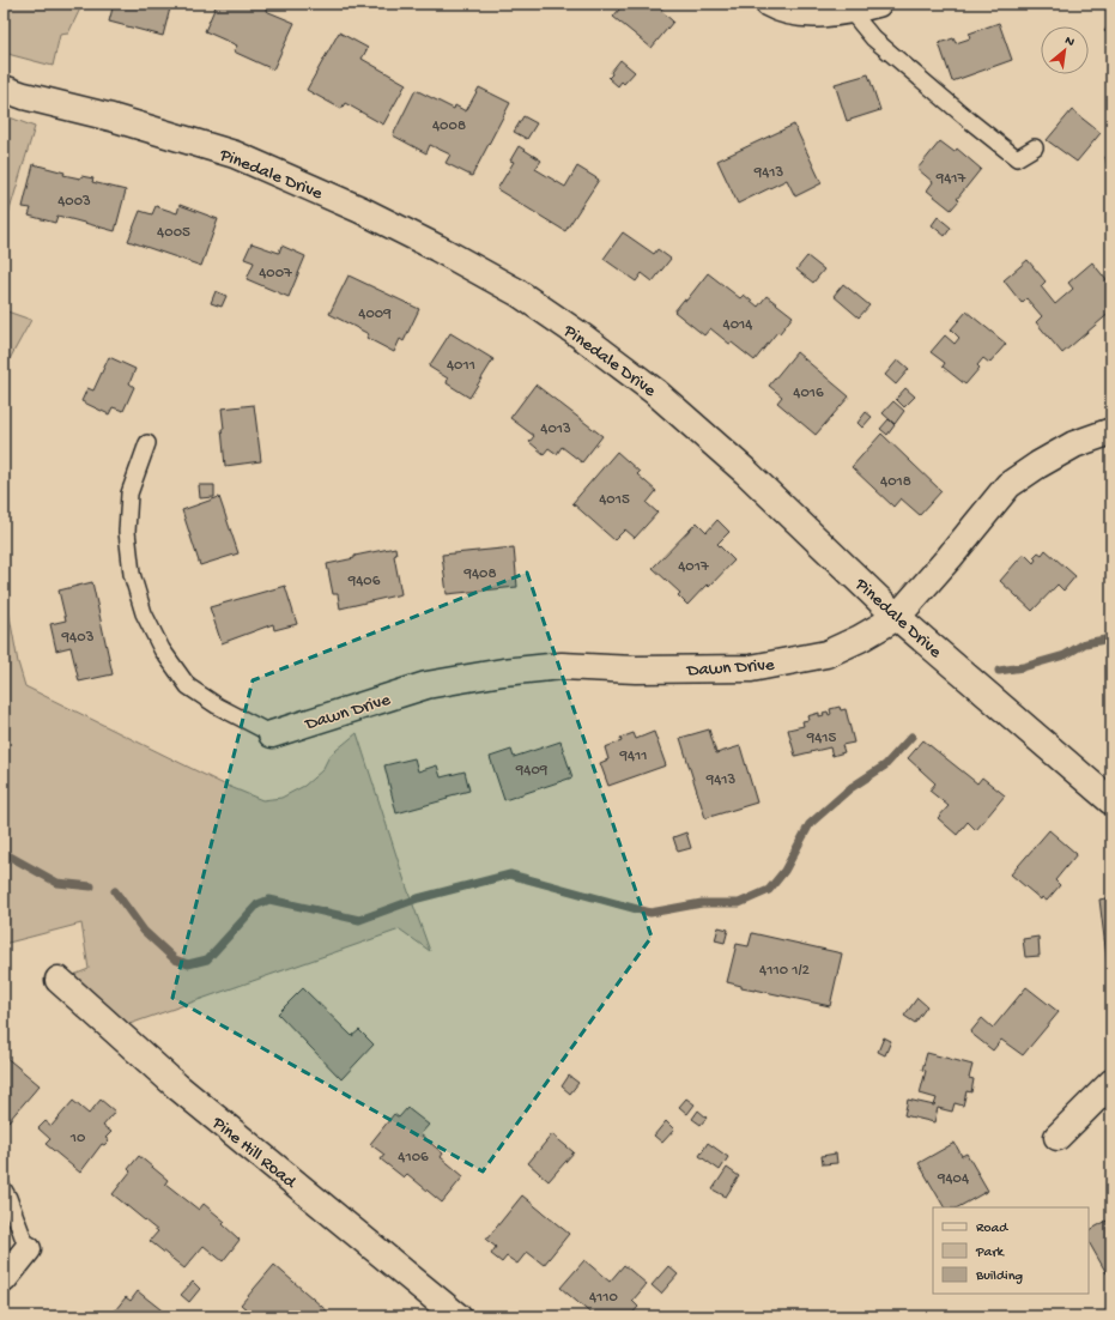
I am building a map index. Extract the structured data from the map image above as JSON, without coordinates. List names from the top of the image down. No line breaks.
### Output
{"streets":{"street":["Pinedale Drive","Dawn Drive","Pine Hill Road"]},"crossings":[["Pinedale Drive","Dawn Drive"]],"house_numbers":["4008","9413","9417","4003","4005","4007","4009","4014","4011","4016","4013","4018","4015","4017","9408","9406","9403","9415","9411","9409","9413","4110 1/2","10","4106","9404","4110"],"legend":["Road","Park","Building"],"north":"top right"}
